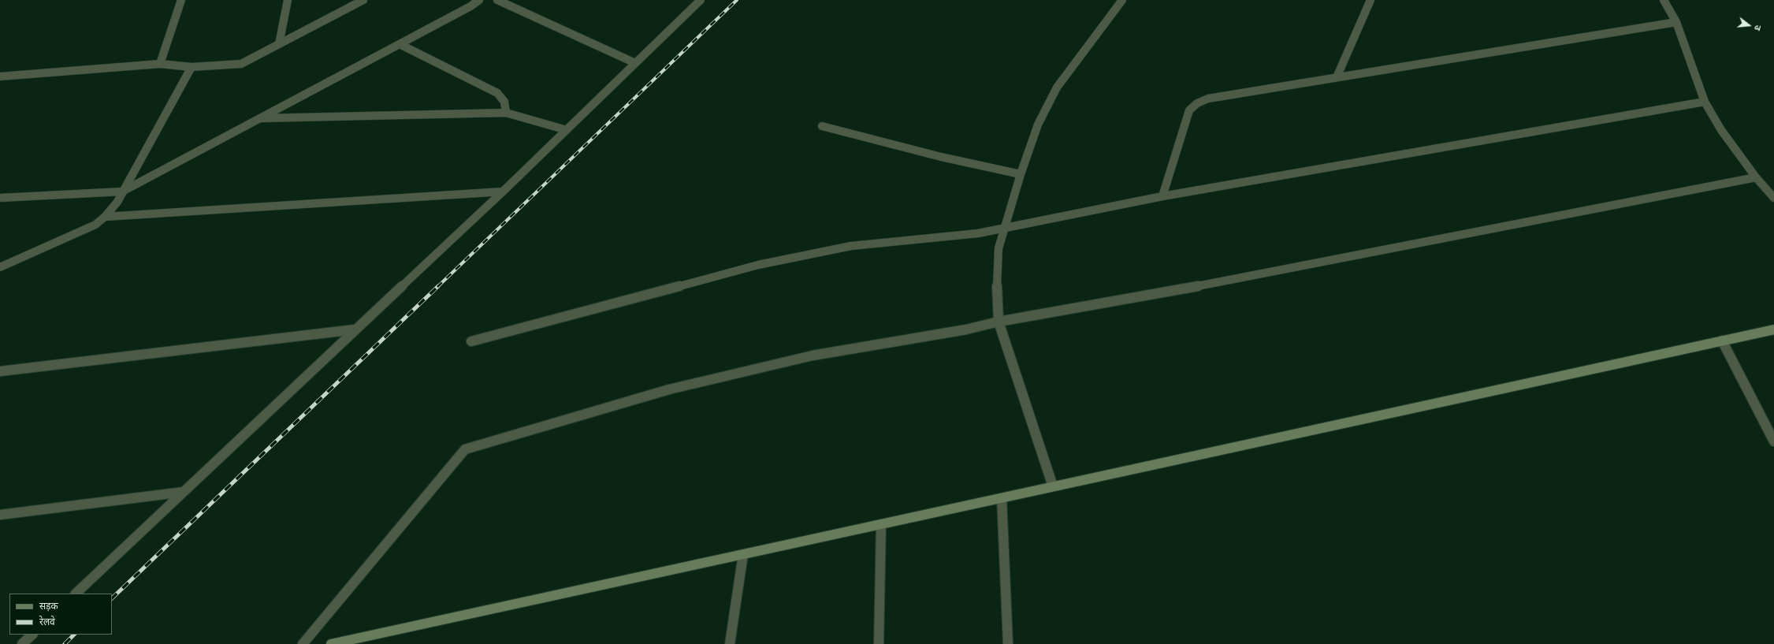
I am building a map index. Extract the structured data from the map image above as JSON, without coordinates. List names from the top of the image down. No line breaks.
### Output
{"legend":["सड़क","रेलवे"],"north":"right"}
